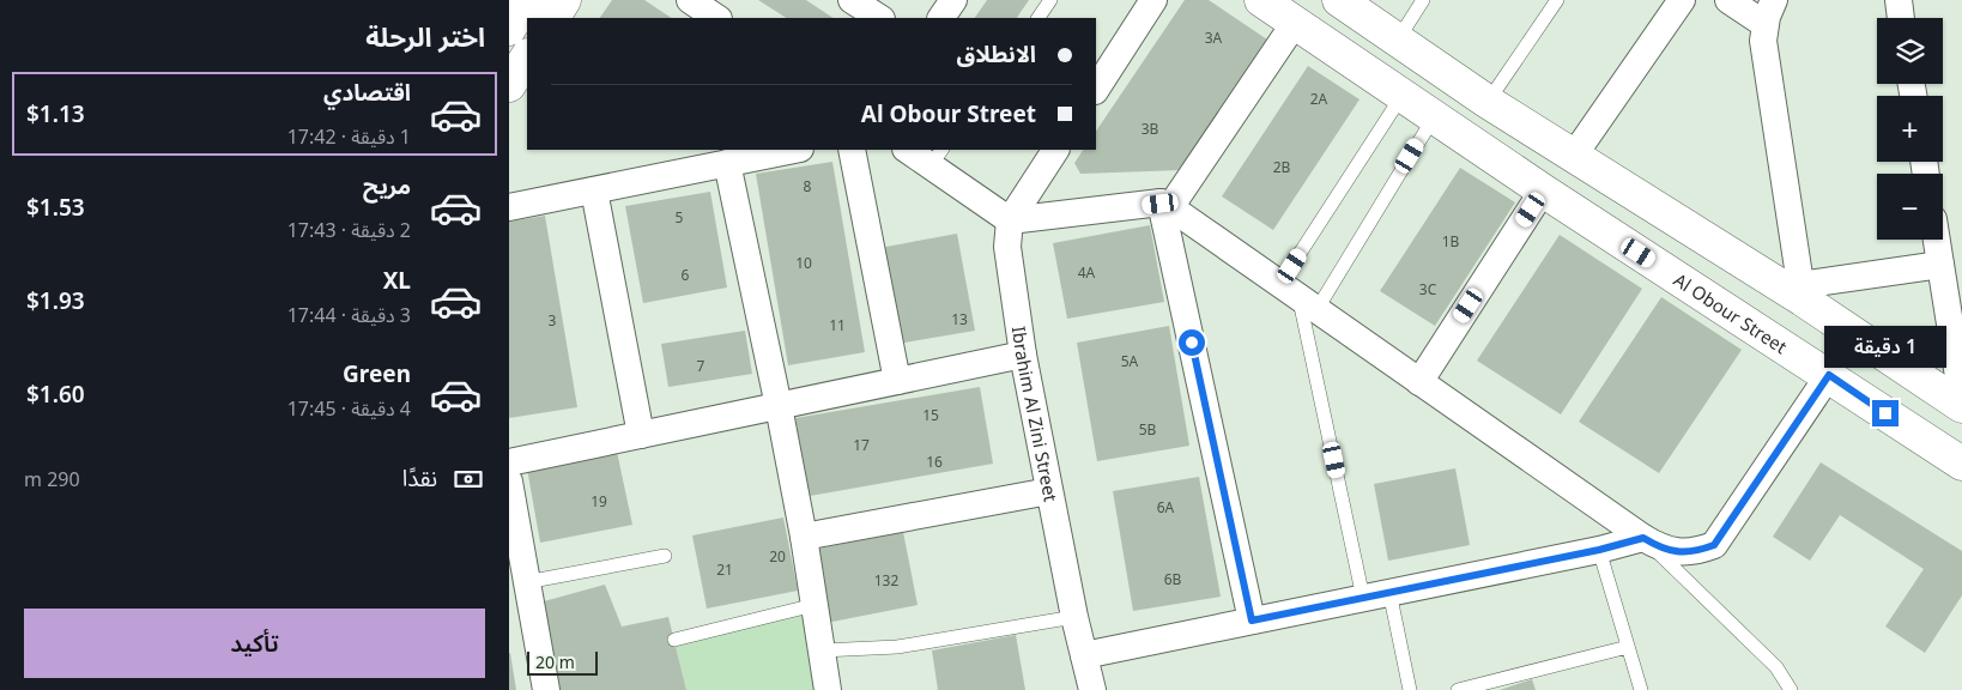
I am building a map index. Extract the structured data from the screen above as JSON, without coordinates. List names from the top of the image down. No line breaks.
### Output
{"streets":{"street":["Al Obour Street","Ibrahim Al Zini Street"]},"house_numbers":["3A","2A","3B","2B","8","5","1B","10","4A","6","3C","13","3","11","5A","7","15","5B","17","16","19","6A","20","21","6B","132"],"scale_bar":"20 m","page":{"heading":"اختر الرحلة","map_buttons":["+","−"],"banner":["الانطلاق","Al Obour Street"],"list":[{"name":"اقتصادي","note":"1 دقيقة · 17:42","value":"$1.13"},{"name":"مريح","note":"2 دقيقة · 17:43","value":"$1.53"},{"name":"XL","note":"3 دقيقة · 17:44","value":"$1.93"},{"name":"Green","note":"4 دقيقة · 17:45","value":"$1.60"}],"bubble":"1 دقيقة","pay":["نقدًا","290 m"],"buttons":"تأكيد","scale":"20 m"}}
